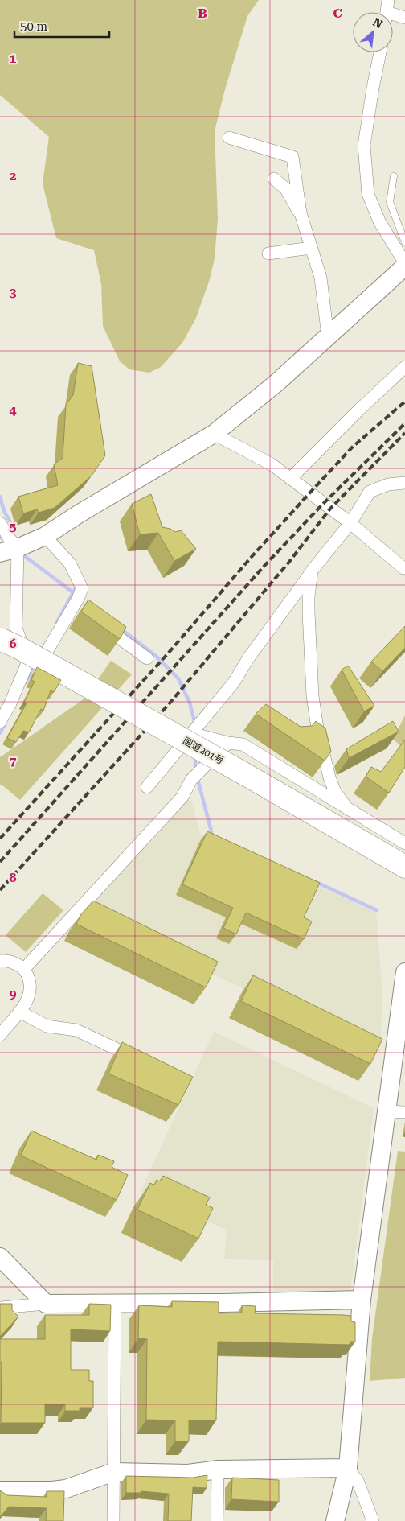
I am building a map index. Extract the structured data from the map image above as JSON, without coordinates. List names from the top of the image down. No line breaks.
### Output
{"streets":{"highway":["国道201号"]},"scale_bar":"50 m","north":"top right","grid":{"columns":["B","C"],"rows":["1","2","3","4","5","6","7","8","9"]}}
